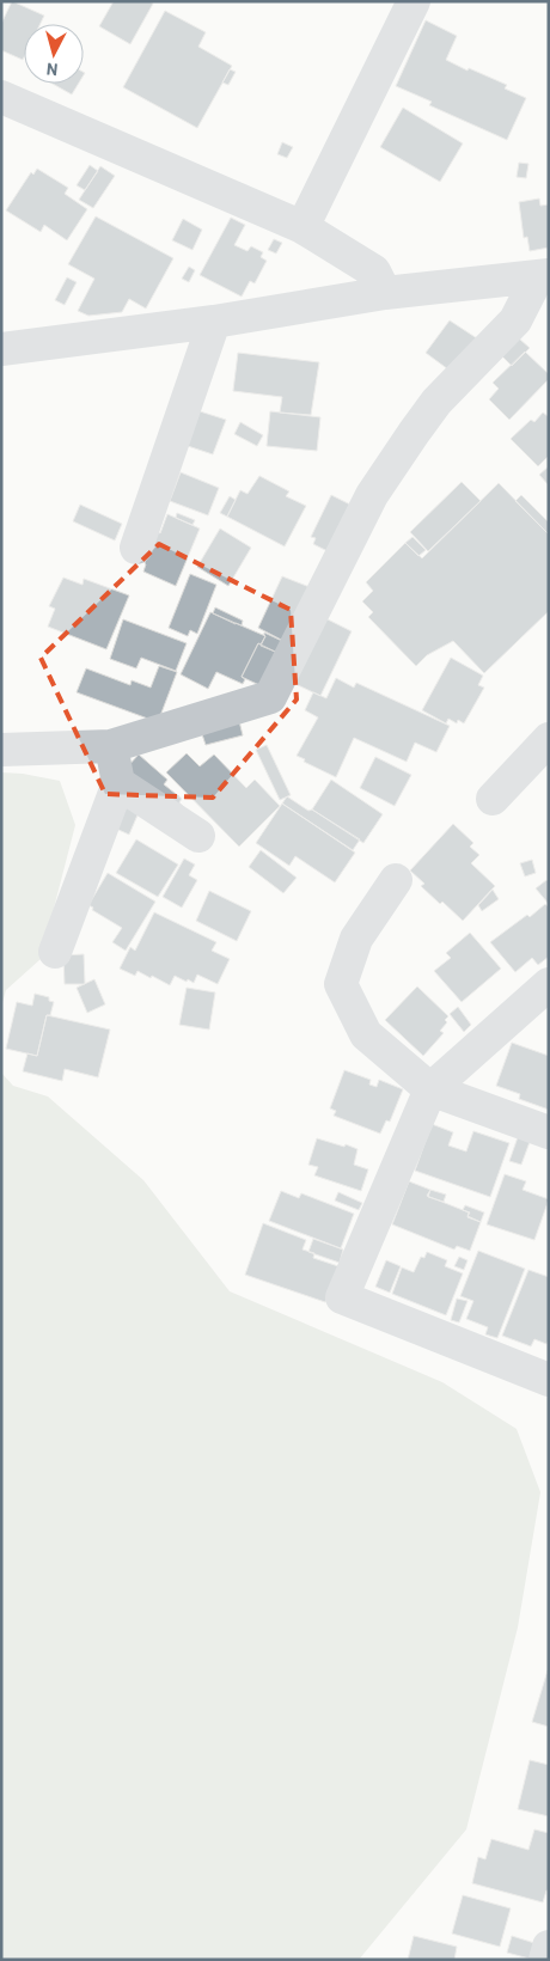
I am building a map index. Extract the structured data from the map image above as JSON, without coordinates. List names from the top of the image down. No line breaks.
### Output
{"north":"bottom"}
